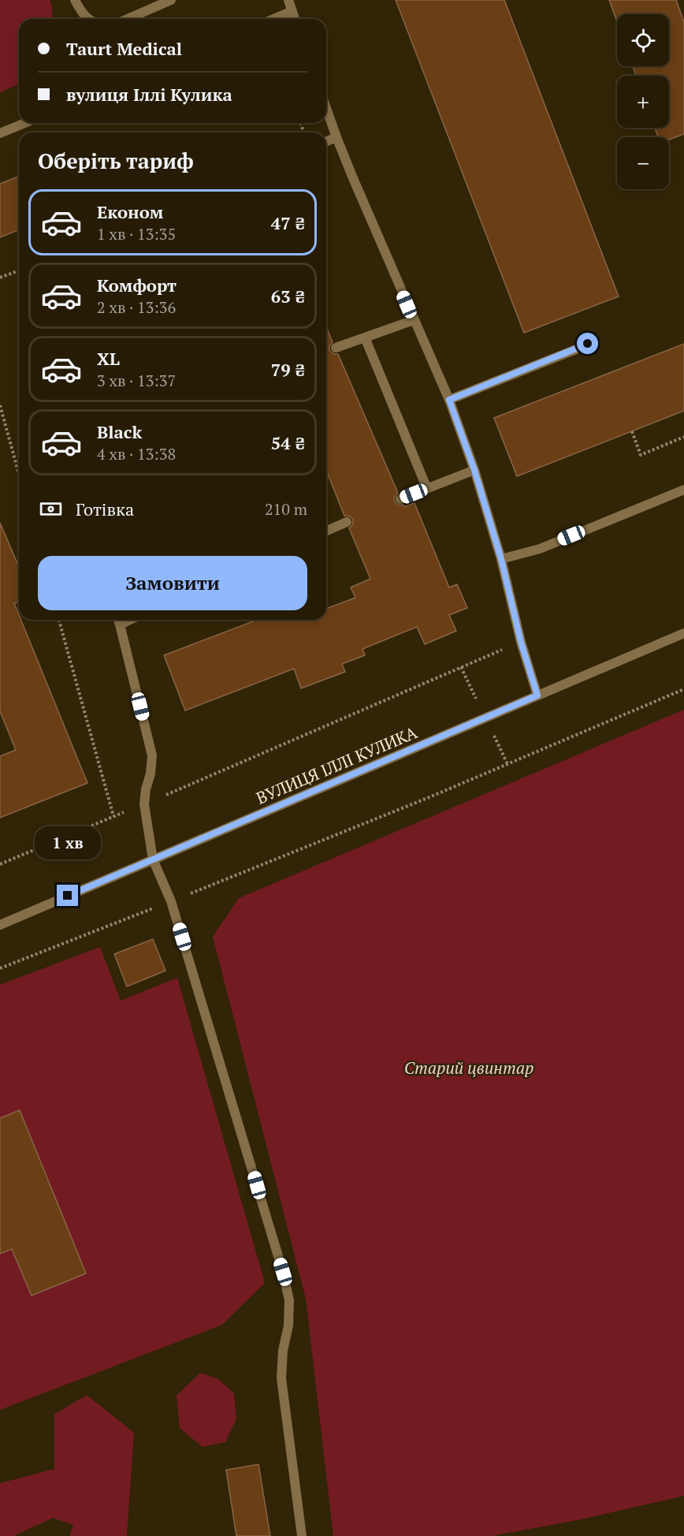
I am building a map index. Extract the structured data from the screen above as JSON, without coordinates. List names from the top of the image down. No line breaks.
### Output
{"streets":{"street":["ВУЛИЦЯ ІЛЛІ КУЛИКА"]},"parks":["Старий цвинтар"],"page":{"map_buttons":["+","−"],"banner":["Taurt Medical","вулиця Іллі Кулика"],"heading":"Оберіть тариф","list":[{"name":"Економ","note":"1 хв · 13:35","value":"47 ₴"},{"name":"Комфорт","note":"2 хв · 13:36","value":"63 ₴"},{"name":"XL","note":"3 хв · 13:37","value":"79 ₴"},{"name":"Black","note":"4 хв · 13:38","value":"54 ₴"}],"pay":["Готівка","210 m"],"buttons":"Замовити","bubble":"1 хв"}}
